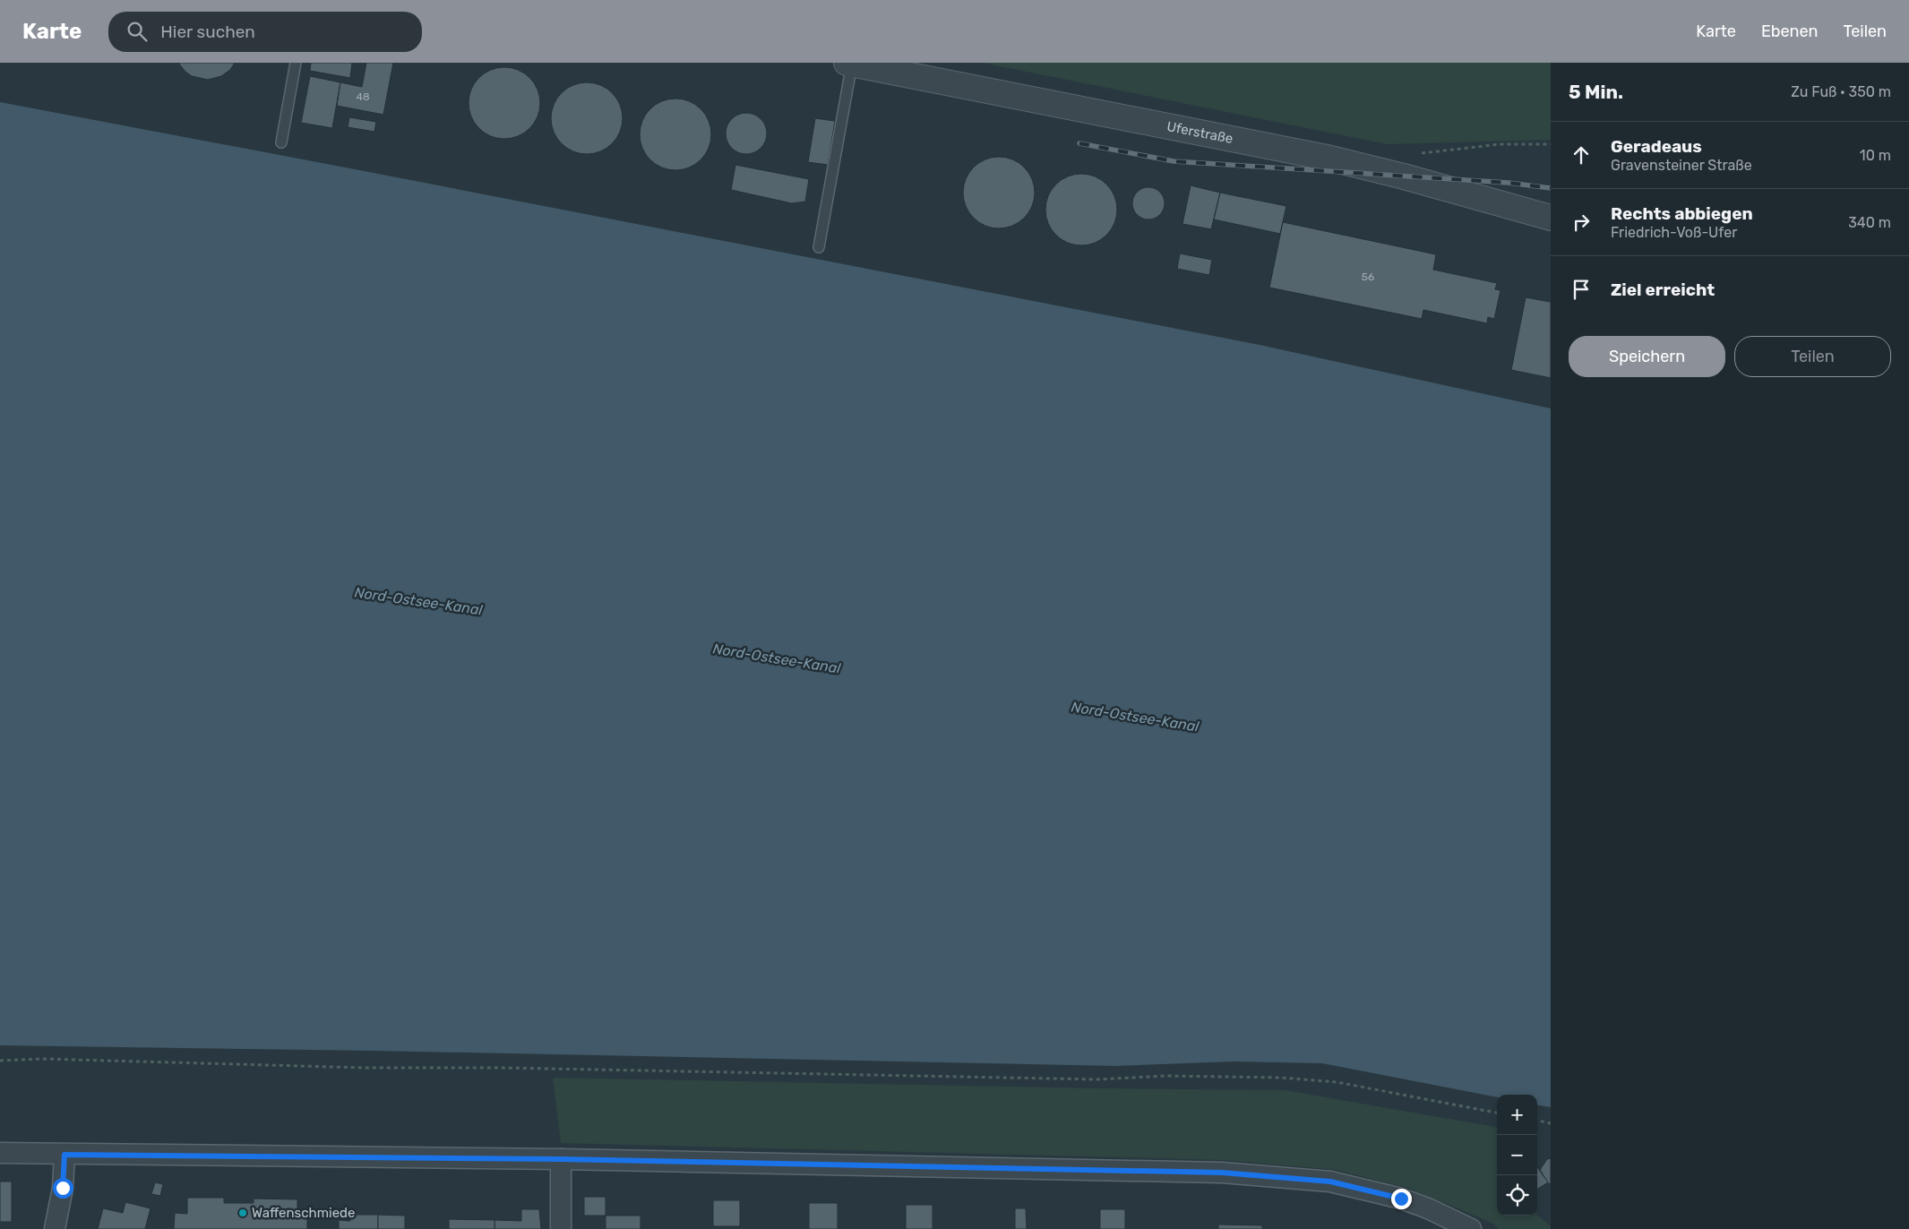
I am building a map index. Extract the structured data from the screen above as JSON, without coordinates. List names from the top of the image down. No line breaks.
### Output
{"streets":{"street":["Uferstraße"]},"water":["Nord-Ostsee-Kanal"],"places":["Waffenschmiede"],"house_numbers":["48","56"],"page":{"header":"Karte","search":"Hier suchen","nav":["Karte","Ebenen","Teilen"],"heading":["5 Min.","Zu Fuß · 350 m"],"list":[["Geradeaus","Gravensteiner Straße","10 m"],["Rechts abbiegen","Friedrich-Voß-Ufer","340 m"],"Ziel erreicht"],"buttons":["Speichern","Teilen"],"map_buttons":["+","−"]}}
